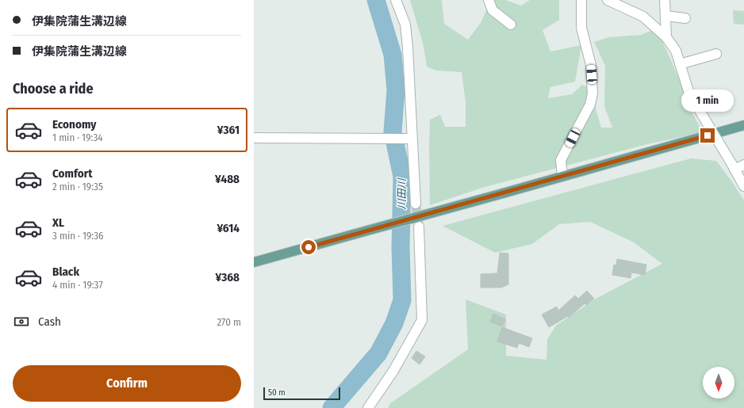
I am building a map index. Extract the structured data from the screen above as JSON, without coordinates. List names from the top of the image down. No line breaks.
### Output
{"water":["川田川"],"scale_bar":"50 m","north":"bottom","page":{"banner":["伊集院蒲生溝辺線","伊集院蒲生溝辺線"],"heading":"Choose a ride","bubble":"1 min","list":[{"name":"Economy","note":"1 min · 19:34","value":"¥361"},{"name":"Comfort","note":"2 min · 19:35","value":"¥488"},{"name":"XL","note":"3 min · 19:36","value":"¥614"},{"name":"Black","note":"4 min · 19:37","value":"¥368"}],"pay":["Cash","270 m"],"buttons":"Confirm","scale":"50 m"}}
